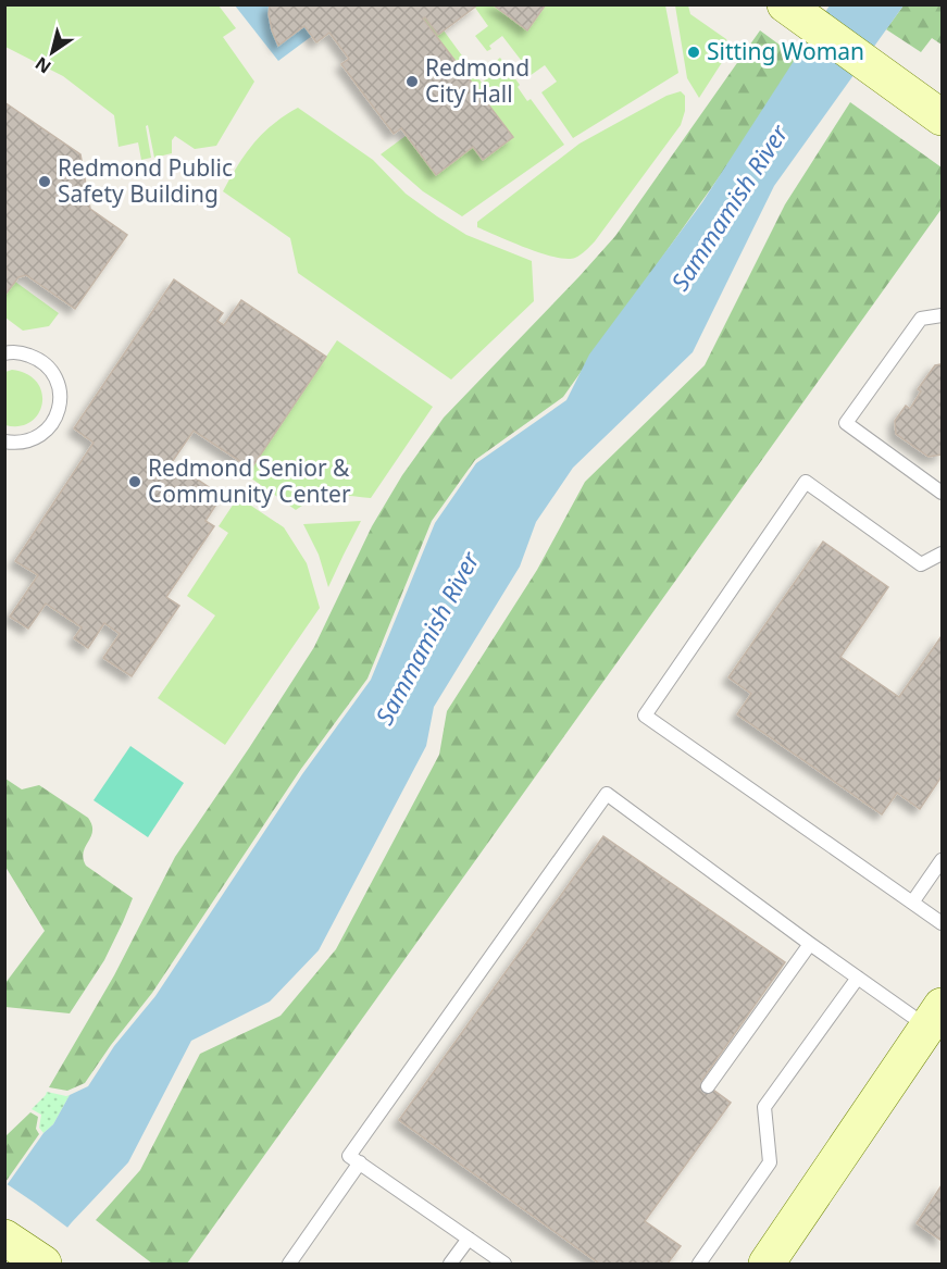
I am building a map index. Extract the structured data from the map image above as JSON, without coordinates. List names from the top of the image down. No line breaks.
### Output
{"water":["Sammamish River"],"places":["Sitting Woman","Redmond City Hall","Redmond Public Safety Building","Redmond Senior & Community Center"],"north":"bottom left"}
